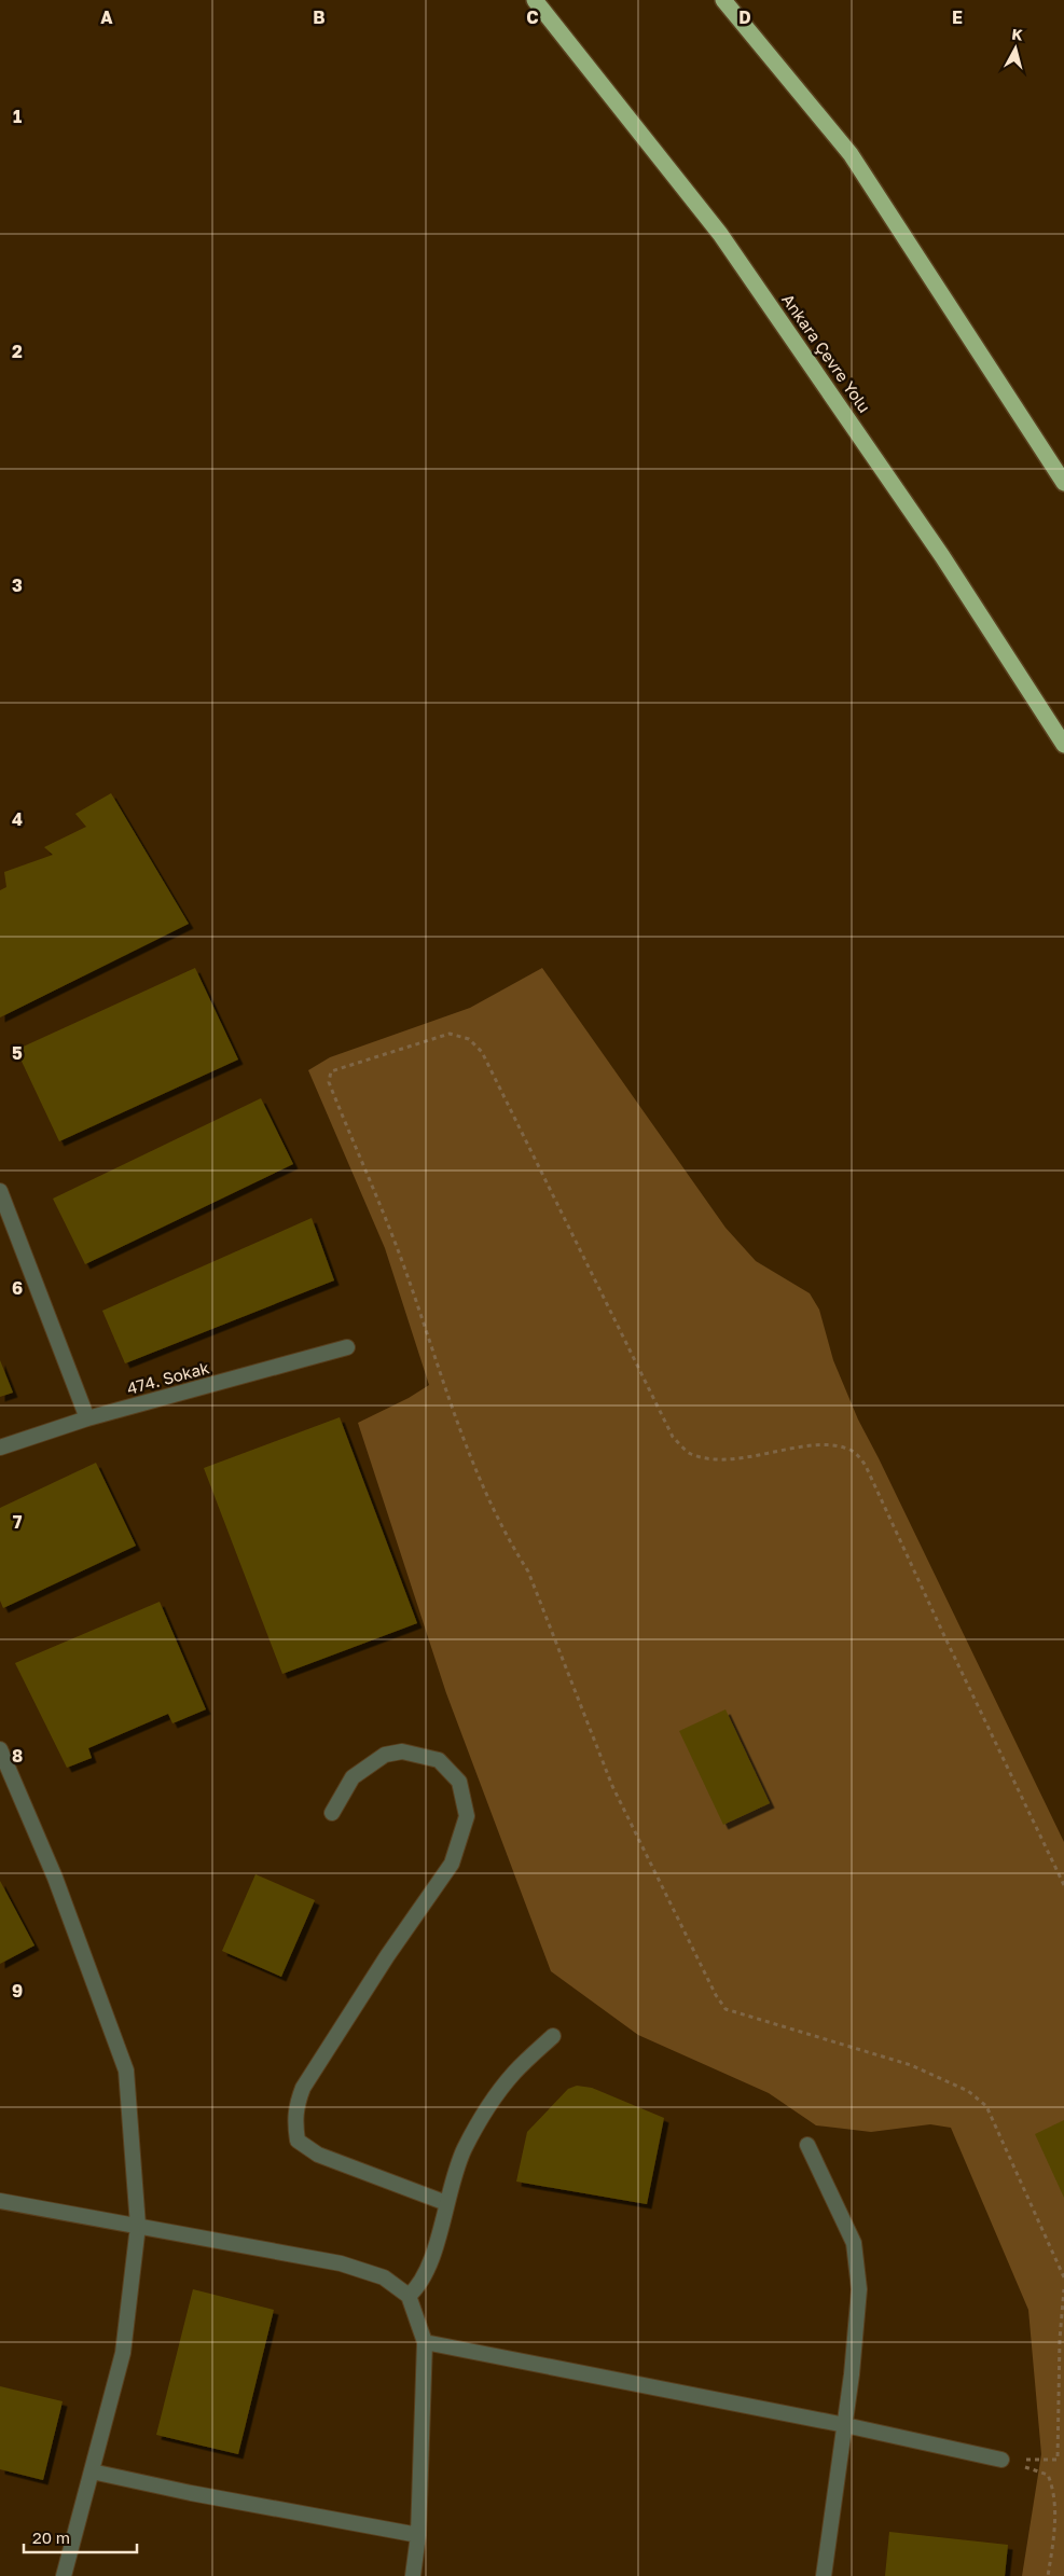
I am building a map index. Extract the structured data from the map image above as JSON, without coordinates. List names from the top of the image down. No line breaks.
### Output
{"streets":{"highway":["Ankara Çevre Yolu"],"street":["474. Sokak"]},"scale_bar":"20 m","north":"top","grid":{"columns":["A","B","C","D","E"],"rows":["1","2","3","4","5","6","7","8","9"]}}
